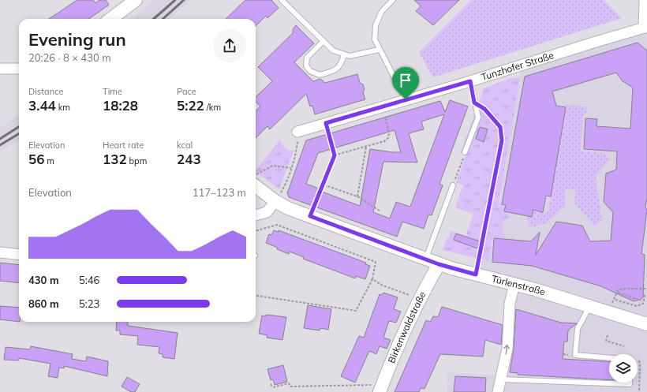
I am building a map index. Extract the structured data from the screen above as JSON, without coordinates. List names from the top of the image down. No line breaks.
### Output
{"streets":{"street":["Tunzhofer Straße","Türlenstraße","Birkenwaldstraße"]},"crossings":[["Türlenstraße","Birkenwaldstraße"]],"page":{"heading":["Evening run","20:26 · 8 × 430 m"],"stats":[["Distance","3.44 km"],["Time","18:28"],["Pace","5:22 /km"],["Elevation","56 m"],["Heart rate","132 bpm"],["kcal","243"]],"chart":["Elevation","117–123 m"],"list":[{"name":"430 m","note":"5:46"},{"name":"860 m","note":"5:23"}]}}
